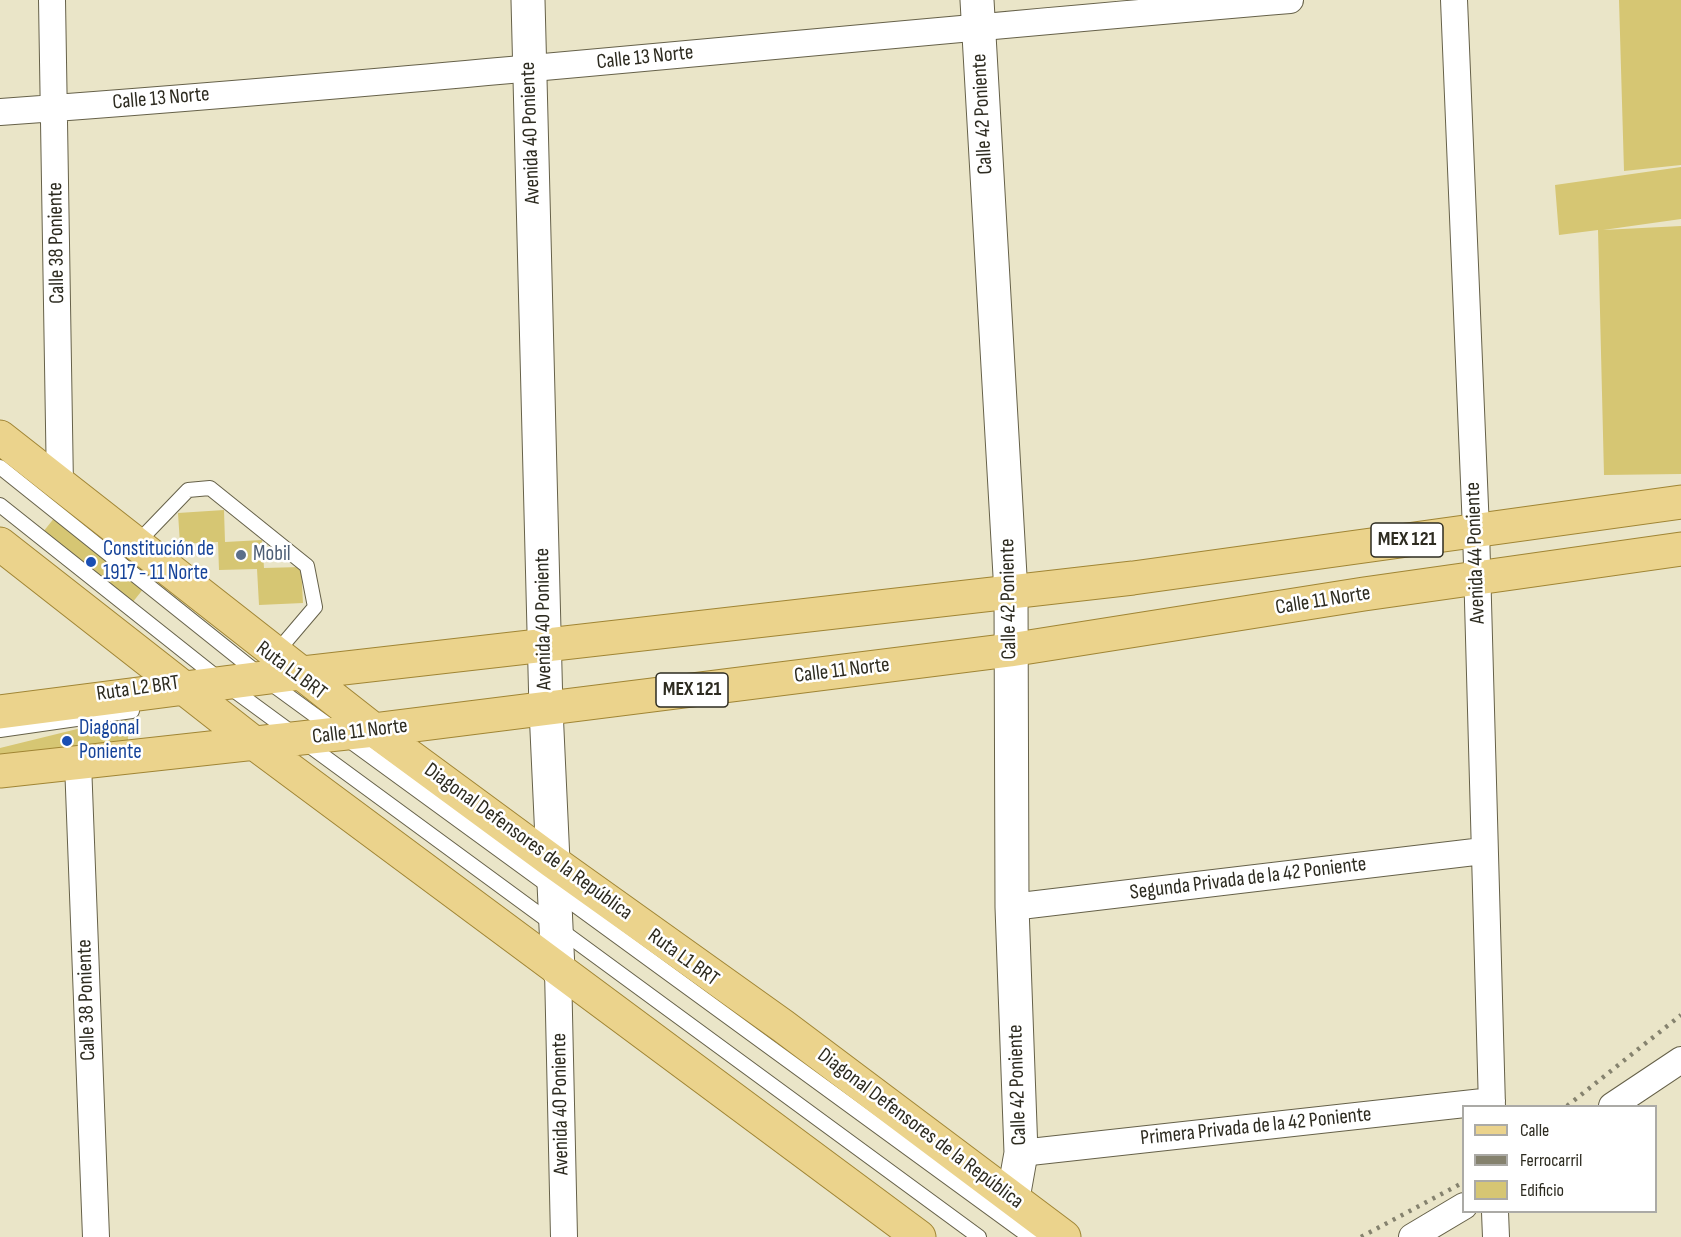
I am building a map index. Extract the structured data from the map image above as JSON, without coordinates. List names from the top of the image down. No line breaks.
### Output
{"streets":{"main road":["Calle 42 Poniente","Avenida 40 Poniente","MEX 121","Calle 11 Norte","Diagonal Defensores de la República"],"street":["Calle 13 Norte","Calle 38 Poniente","Avenida 44 Poniente","Segunda Privada de la 42 Poniente","Primera Privada de la 42 Poniente"],"lane":["Ruta L1 BRT","Ruta L2 BRT"]},"crossings":[["Calle 13 Norte","Calle 42 Poniente"],["Calle 13 Norte","Avenida 40 Poniente"],["Calle 13 Norte","Calle 38 Poniente"],["Calle 42 Poniente","MEX 121"],["Calle 42 Poniente","Calle 11 Norte"],["Calle 42 Poniente","Diagonal Defensores de la República"],["Calle 42 Poniente","Segunda Privada de la 42 Poniente"],["Calle 42 Poniente","Primera Privada de la 42 Poniente"],["Avenida 40 Poniente","MEX 121"],["Avenida 40 Poniente","Calle 11 Norte"],["Avenida 40 Poniente","Ruta L1 BRT"],["Avenida 40 Poniente","Diagonal Defensores de la República"],["Calle 38 Poniente","Calle 11 Norte"],["Calle 38 Poniente","Diagonal Defensores de la República"],["MEX 121","Avenida 44 Poniente"],["MEX 121","Ruta L1 BRT"],["MEX 121","Diagonal Defensores de la República"],["Avenida 44 Poniente","Calle 11 Norte"],["Avenida 44 Poniente","Segunda Privada de la 42 Poniente"],["Calle 11 Norte","Ruta L1 BRT"],["Calle 11 Norte","Diagonal Defensores de la República"],["Ruta L1 BRT","Diagonal Defensores de la República"]],"places":["Mobil","Constitución de 1917 - 11 Norte","Diagonal Poniente"],"legend":["Calle","Ferrocarril","Edificio"]}
